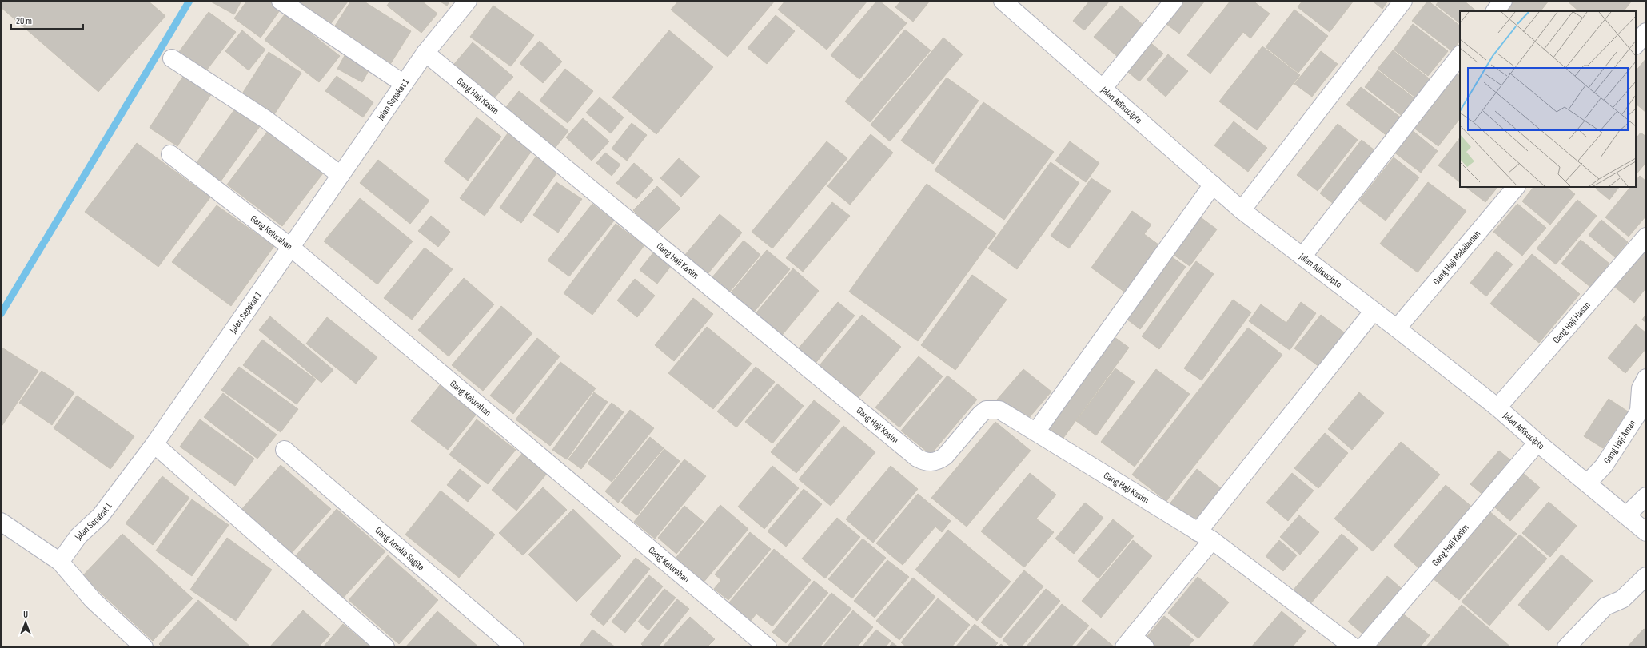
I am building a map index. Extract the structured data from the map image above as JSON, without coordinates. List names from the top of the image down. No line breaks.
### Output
{"streets":{"street":["Gang Haji Kasim","Jalan Sepakat 1","Jalan Adisucipto","Gang Kelurahan","Gang Haji Malailamah","Gang Haji Hasan","Gang Haji Aman","Gang Amalia Sagita"]},"crossings":[["Gang Haji Kasim","Jalan Sepakat 1"],["Gang Haji Kasim","Jalan Adisucipto"],["Jalan Sepakat 1","Gang Kelurahan"],["Jalan Adisucipto","Gang Haji Malailamah"],["Jalan Adisucipto","Gang Haji Hasan"],["Jalan Adisucipto","Gang Haji Aman"]],"scale_bar":"20 m","north":"top"}
